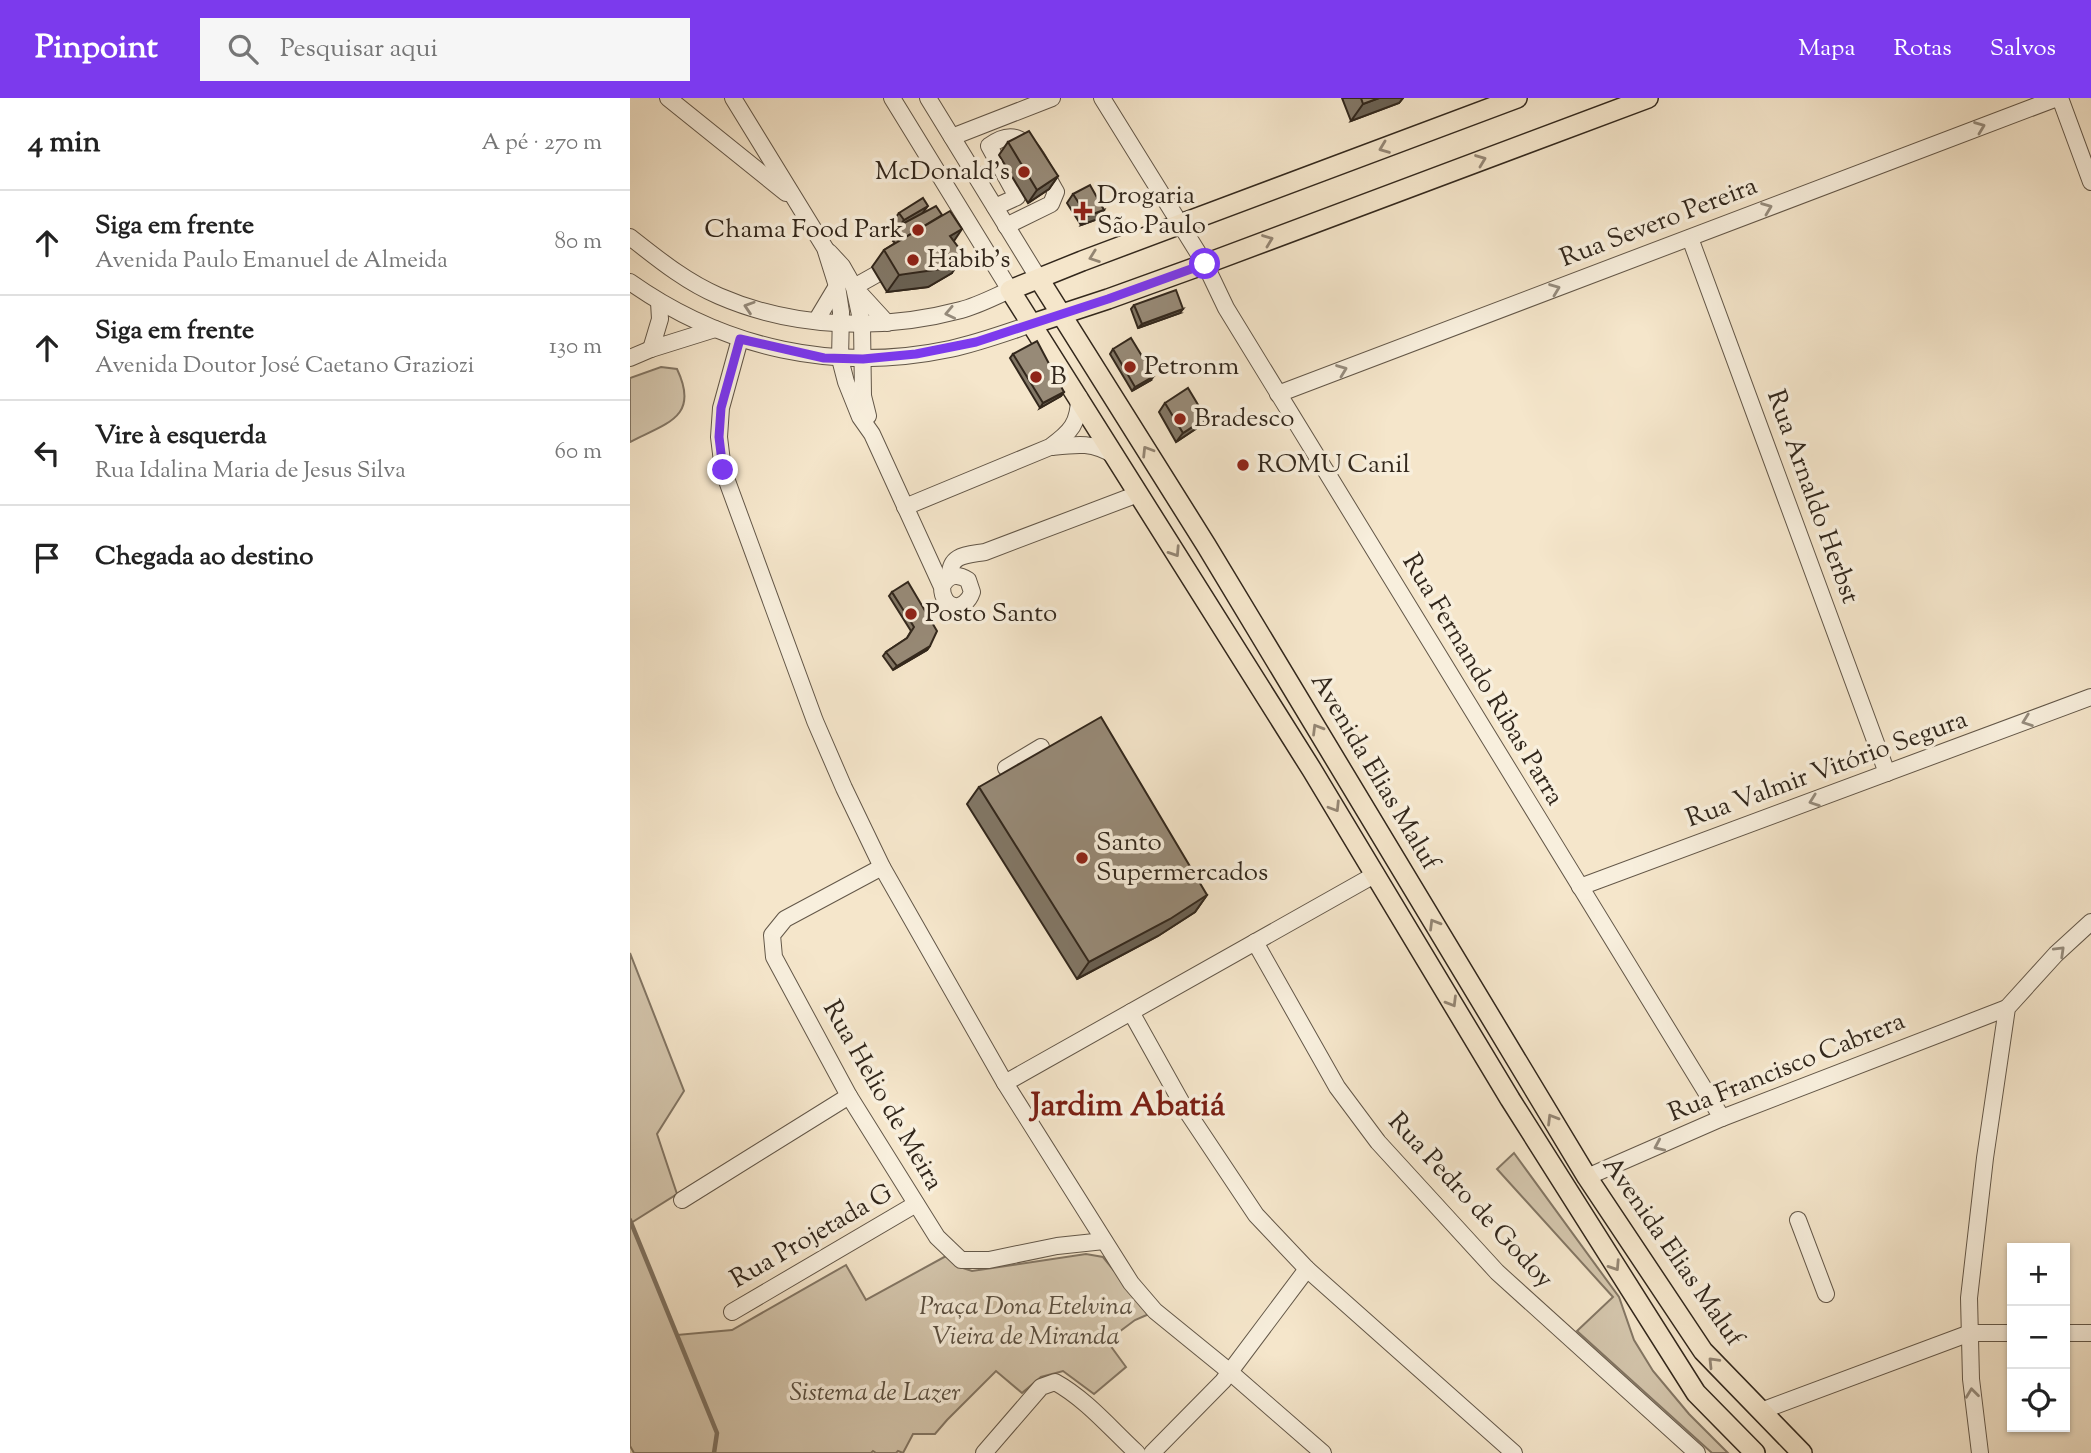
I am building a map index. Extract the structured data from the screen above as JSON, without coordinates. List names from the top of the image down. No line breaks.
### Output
{"streets":{"main road":["Avenida Elias Maluf"],"street":["Rua Severo Pereira","Rua Arnaldo Herbst","Rua Fernando Ribas Parra","Rua Valmir Vitório Segura","Rua Francisco Cabrera","Rua Helio de Meira","Rua Pedro de Godoy","Rua Projetada G"]},"crossings":[["Rua Severo Pereira","Rua Arnaldo Herbst"],["Rua Severo Pereira","Rua Fernando Ribas Parra"],["Rua Arnaldo Herbst","Rua Valmir Vitório Segura"],["Rua Fernando Ribas Parra","Rua Valmir Vitório Segura"],["Rua Fernando Ribas Parra","Rua Francisco Cabrera"],["Avenida Elias Maluf","Rua Francisco Cabrera"],["Rua Helio de Meira","Rua Projetada G"]],"one_way":["Rua Severo Pereira","Rua Valmir Vitório Segura"],"districts":["Jardim Abatiá"],"parks":["Praça Dona Etelvina Vieira de Miranda","Sistema de Lazer"],"places":{"other":["McDonald's","Chama Food Park","Habib's","Petronm","B","Bradesco","ROMU Canil","Posto Santo","Santo Supermercados"],"health":["Drogaria São Paulo"]},"page":{"header":"Pinpoint","search":"Pesquisar aqui","nav":["Mapa","Rotas","Salvos"],"heading":["4 min","A pé · 270 m"],"list":[["Siga em frente","Avenida Paulo Emanuel de Almeida","80 m"],["Siga em frente","Avenida Doutor José Caetano Graziozi","130 m"],["Vire à esquerda","Rua Idalina Maria de Jesus Silva","60 m"],"Chegada ao destino"],"map_buttons":["+","−"]}}
